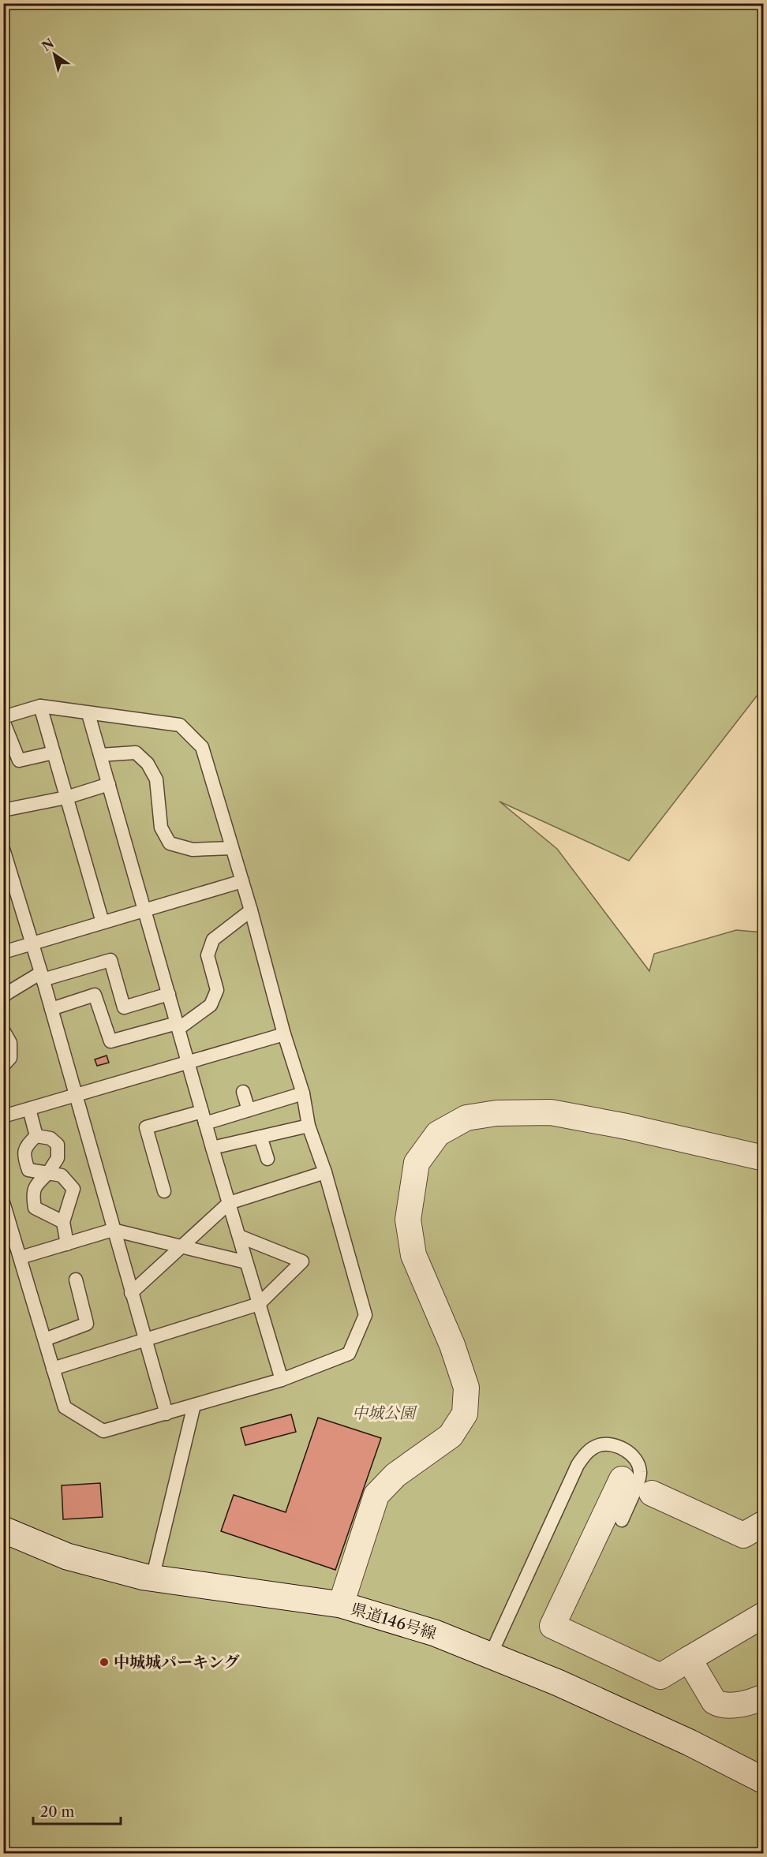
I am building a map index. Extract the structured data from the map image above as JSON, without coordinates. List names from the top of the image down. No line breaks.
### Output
{"streets":{"main road":["県道146号線"]},"parks":["中城公園"],"places":["中城城パーキング"],"scale_bar":"20 m","north":"top left"}
